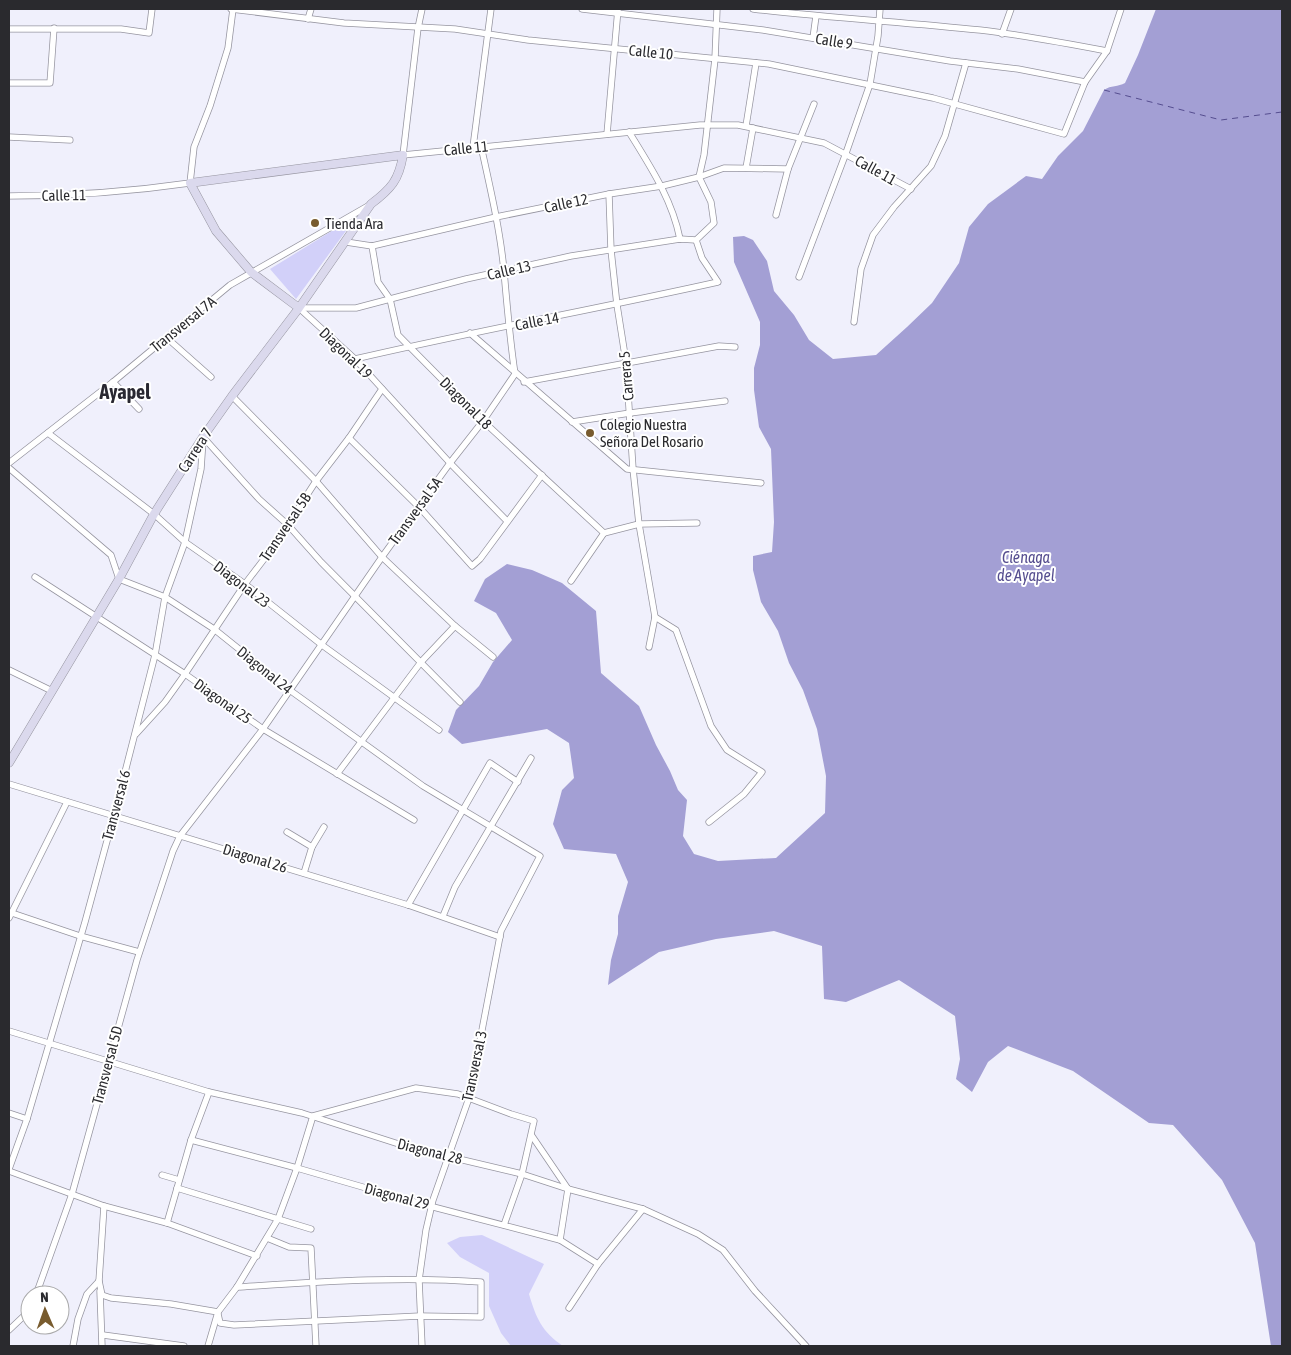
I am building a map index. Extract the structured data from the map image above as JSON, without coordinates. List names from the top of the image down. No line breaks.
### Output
{"streets":{"main road":["Calle 11","Diagonal 19","Carrera 7"],"street":["Calle 9","Calle 10","Calle 12","Calle 13","Calle 14","Transversal 7A","Carrera 5","Diagonal 18","Transversal 5A","Transversal 5B","Diagonal 23","Diagonal 24","Diagonal 25","Transversal 6","Diagonal 26","Transversal 5D","Transversal 3","Diagonal 28","Diagonal 29"]},"crossings":[["Calle 9","Calle 10"],["Calle 11","Diagonal 19"],["Calle 11","Carrera 7"],["Calle 12","Carrera 5"],["Calle 12","Diagonal 18"],["Calle 12","Carrera 7"],["Calle 13","Calle 14"],["Calle 13","Diagonal 19"],["Calle 13","Carrera 5"],["Calle 13","Diagonal 18"],["Calle 13","Carrera 7"],["Calle 14","Diagonal 19"],["Calle 14","Carrera 5"],["Calle 14","Diagonal 18"],["Transversal 7A","Diagonal 19"],["Transversal 7A","Carrera 7"],["Transversal 7A","Diagonal 23"],["Diagonal 19","Carrera 7"],["Diagonal 19","Transversal 5A"],["Diagonal 19","Transversal 5B"],["Diagonal 18","Transversal 5A"],["Carrera 7","Diagonal 23"],["Carrera 7","Diagonal 24"],["Carrera 7","Diagonal 25"],["Carrera 7","Transversal 6"],["Transversal 5A","Diagonal 23"],["Transversal 5A","Diagonal 24"],["Transversal 5A","Diagonal 25"],["Transversal 5A","Diagonal 26"],["Transversal 5A","Transversal 5D"],["Transversal 5B","Diagonal 23"],["Transversal 5B","Diagonal 24"],["Transversal 5B","Diagonal 25"],["Transversal 5B","Transversal 6"],["Diagonal 23","Transversal 6"],["Diagonal 24","Transversal 6"],["Diagonal 24","Transversal 3"],["Diagonal 25","Transversal 6"],["Transversal 6","Diagonal 26"],["Transversal 6","Diagonal 28"],["Diagonal 26","Transversal 5D"],["Diagonal 26","Transversal 3"],["Transversal 5D","Diagonal 28"],["Transversal 3","Diagonal 28"],["Transversal 3","Diagonal 29"]],"districts":["Ayapel"],"water":["Ciénaga de Ayapel"],"places":["Tienda Ara","Colegio Nuestra Señora Del Rosario"],"north":"top"}
